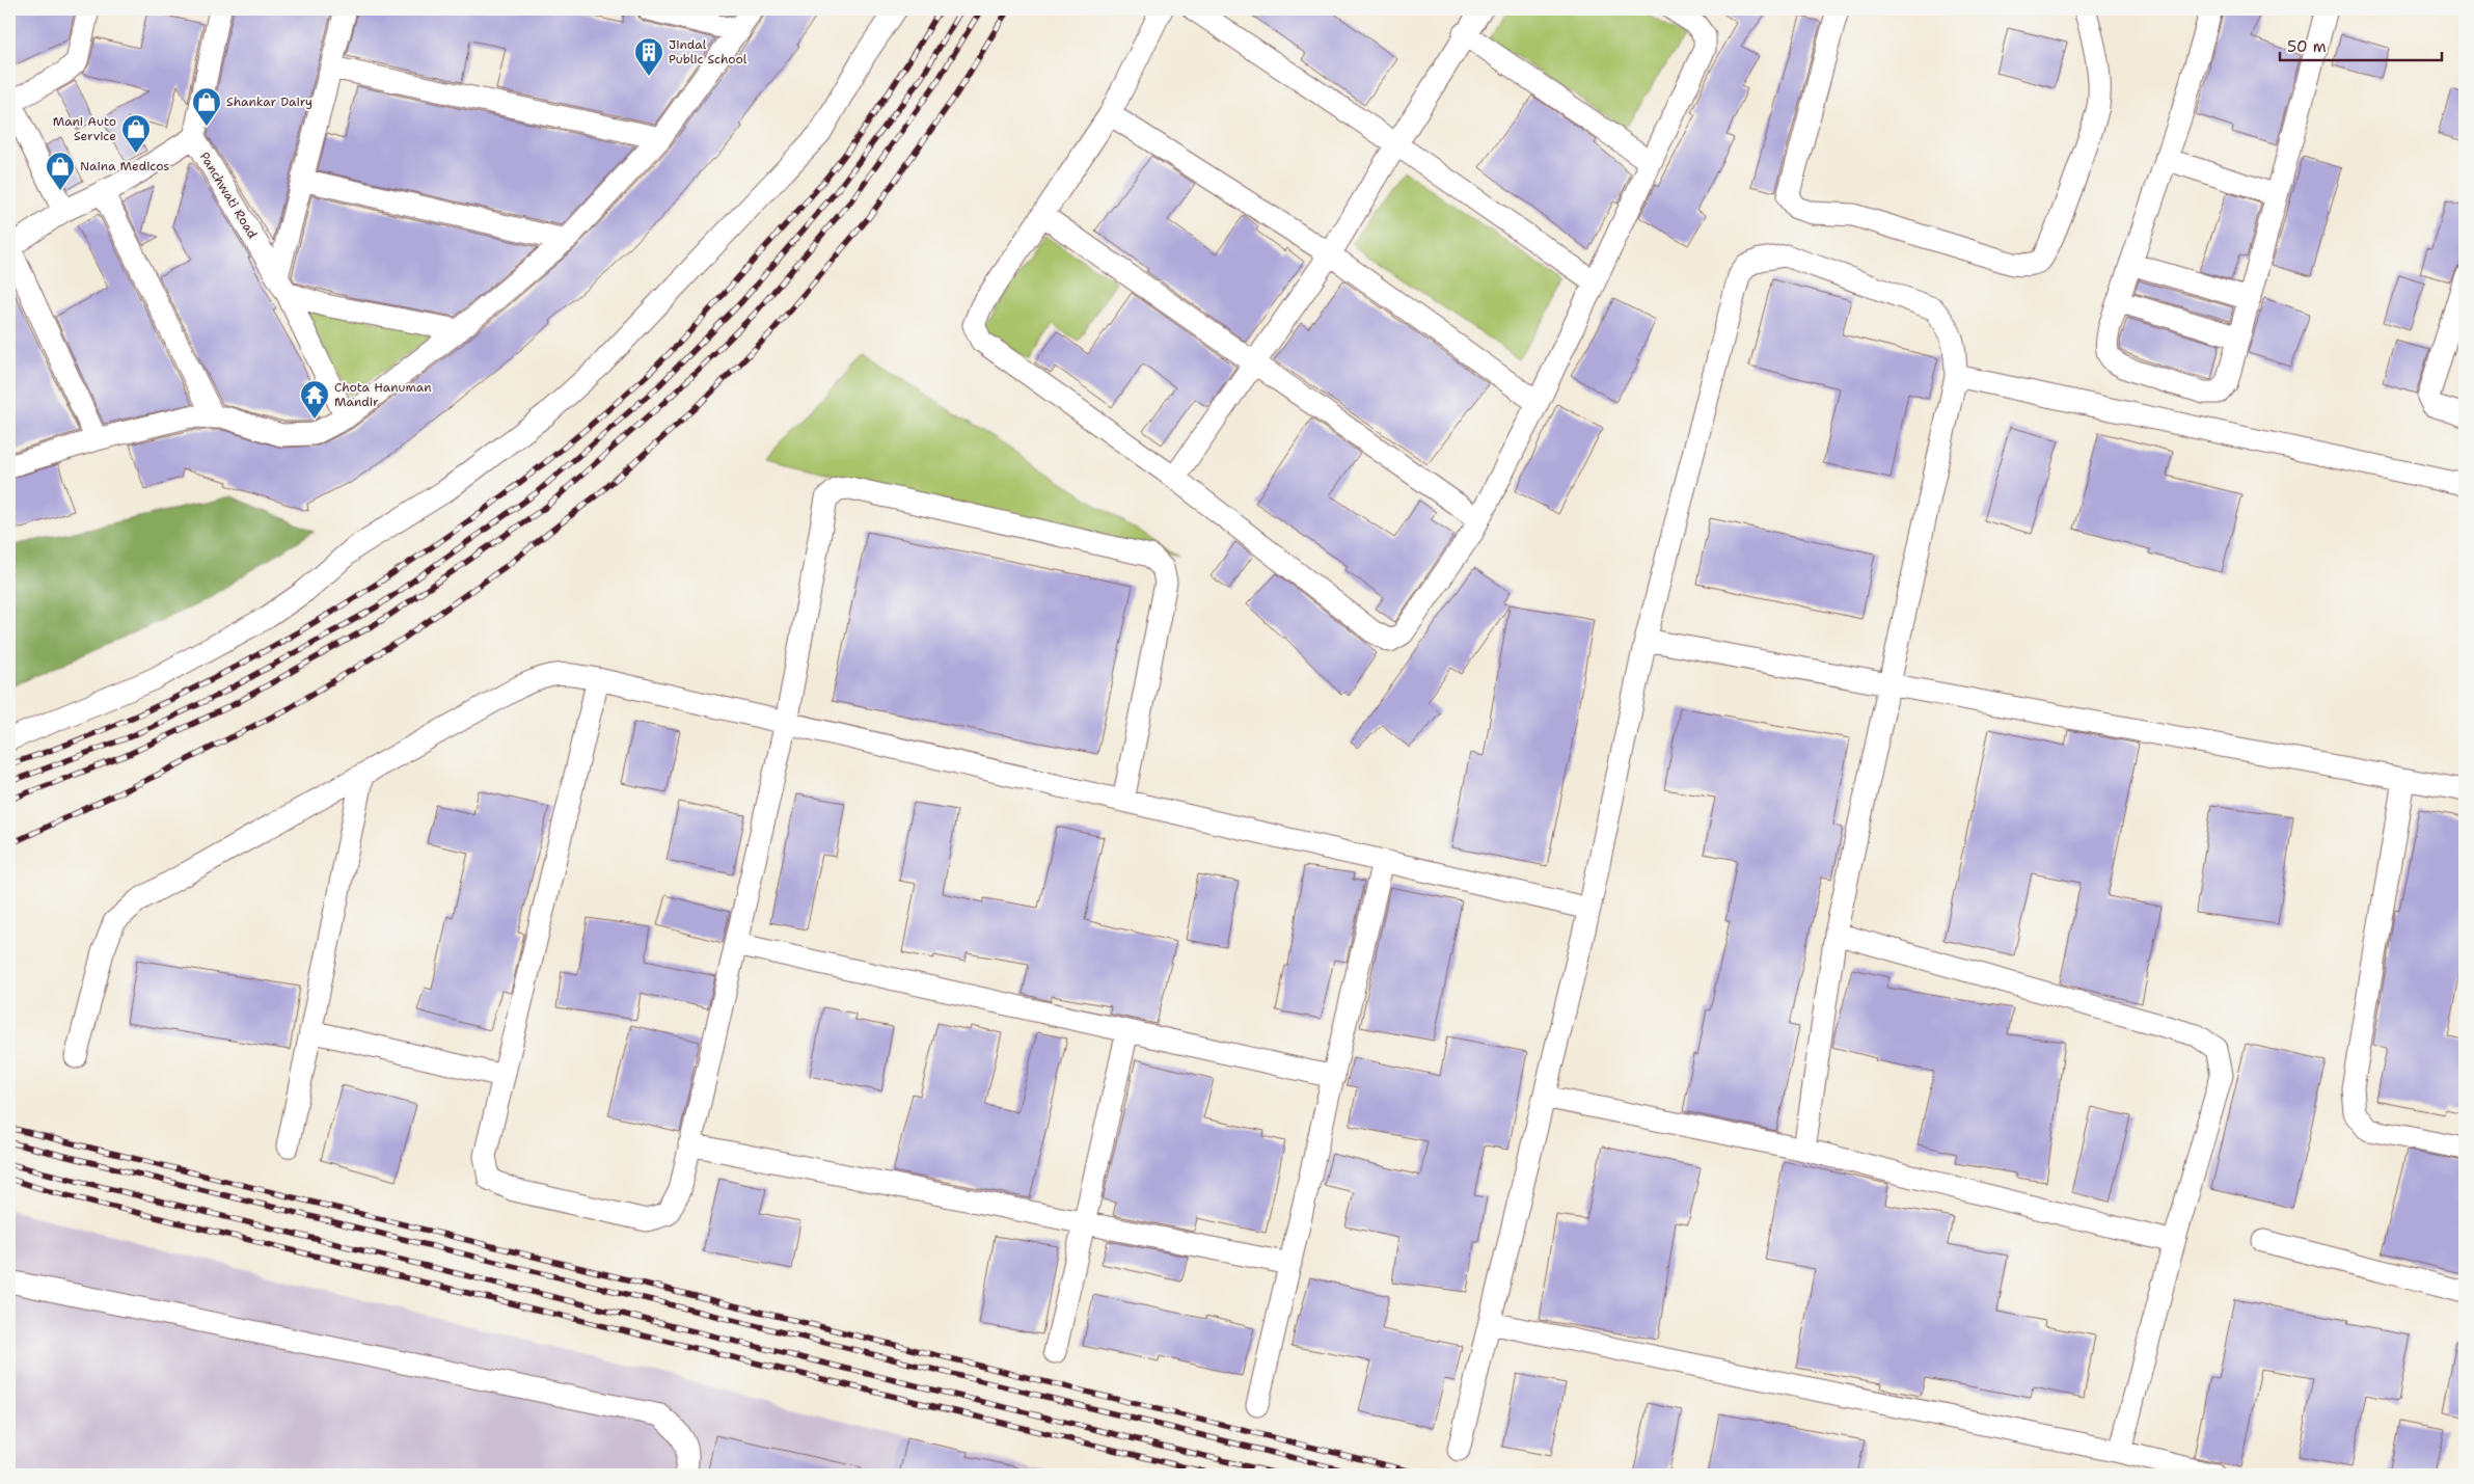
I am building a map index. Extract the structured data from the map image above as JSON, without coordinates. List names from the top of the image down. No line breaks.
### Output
{"streets":{"street":["Panchwati Road"]},"places":{"building":["Jindal Public School"],"shop":["Shankar Dairy","Mani Auto Service","Naina Medicos"],"temple":["Chota Hanuman Mandir"]},"scale_bar":"50 m"}
